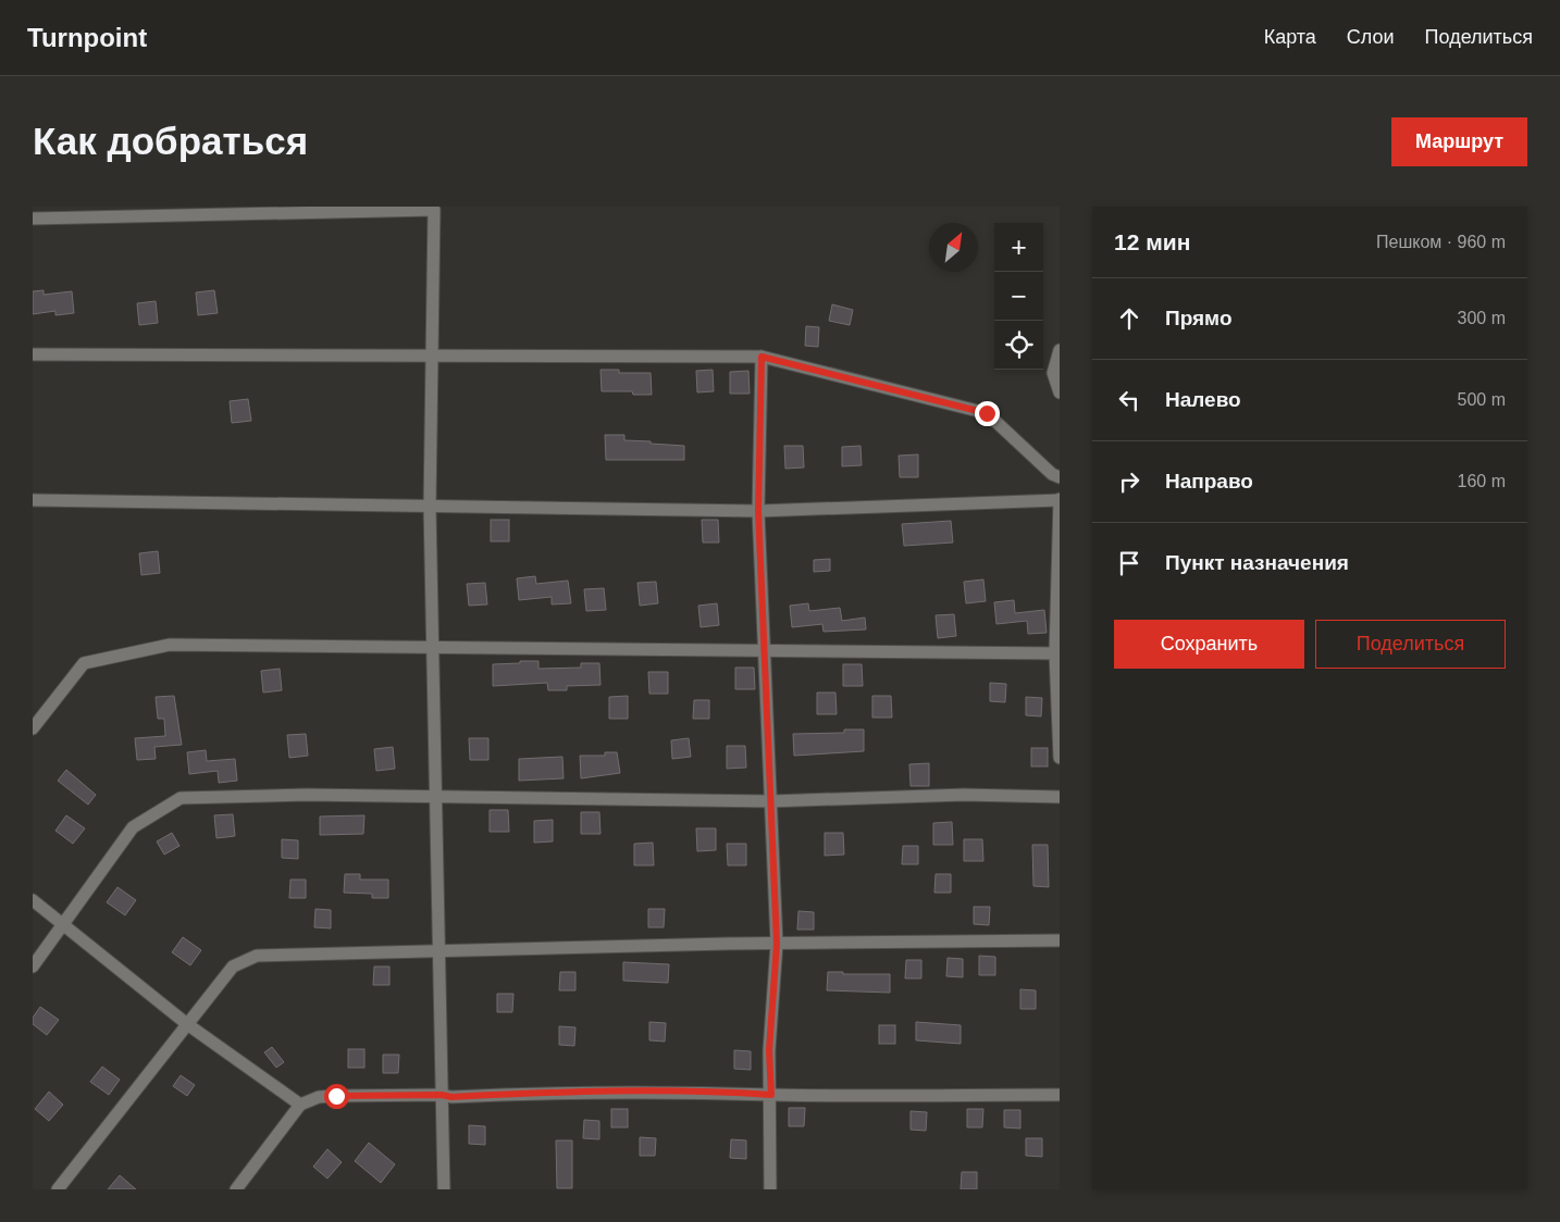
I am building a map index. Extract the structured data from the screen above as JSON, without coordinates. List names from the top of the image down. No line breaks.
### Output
{"north":"top right","page":{"header":"Turnpoint","nav":["Карта","Слои","Поделиться"],"buttons":["Маршрут",["Сохранить","Поделиться"]],"title":"Как добраться","heading":["12 мин","Пешком · 960 m"],"map_buttons":["+","−"],"list":[["Прямо","300 m"],["Налево","500 m"],["Направо","160 m"],"Пункт назначения"]}}
